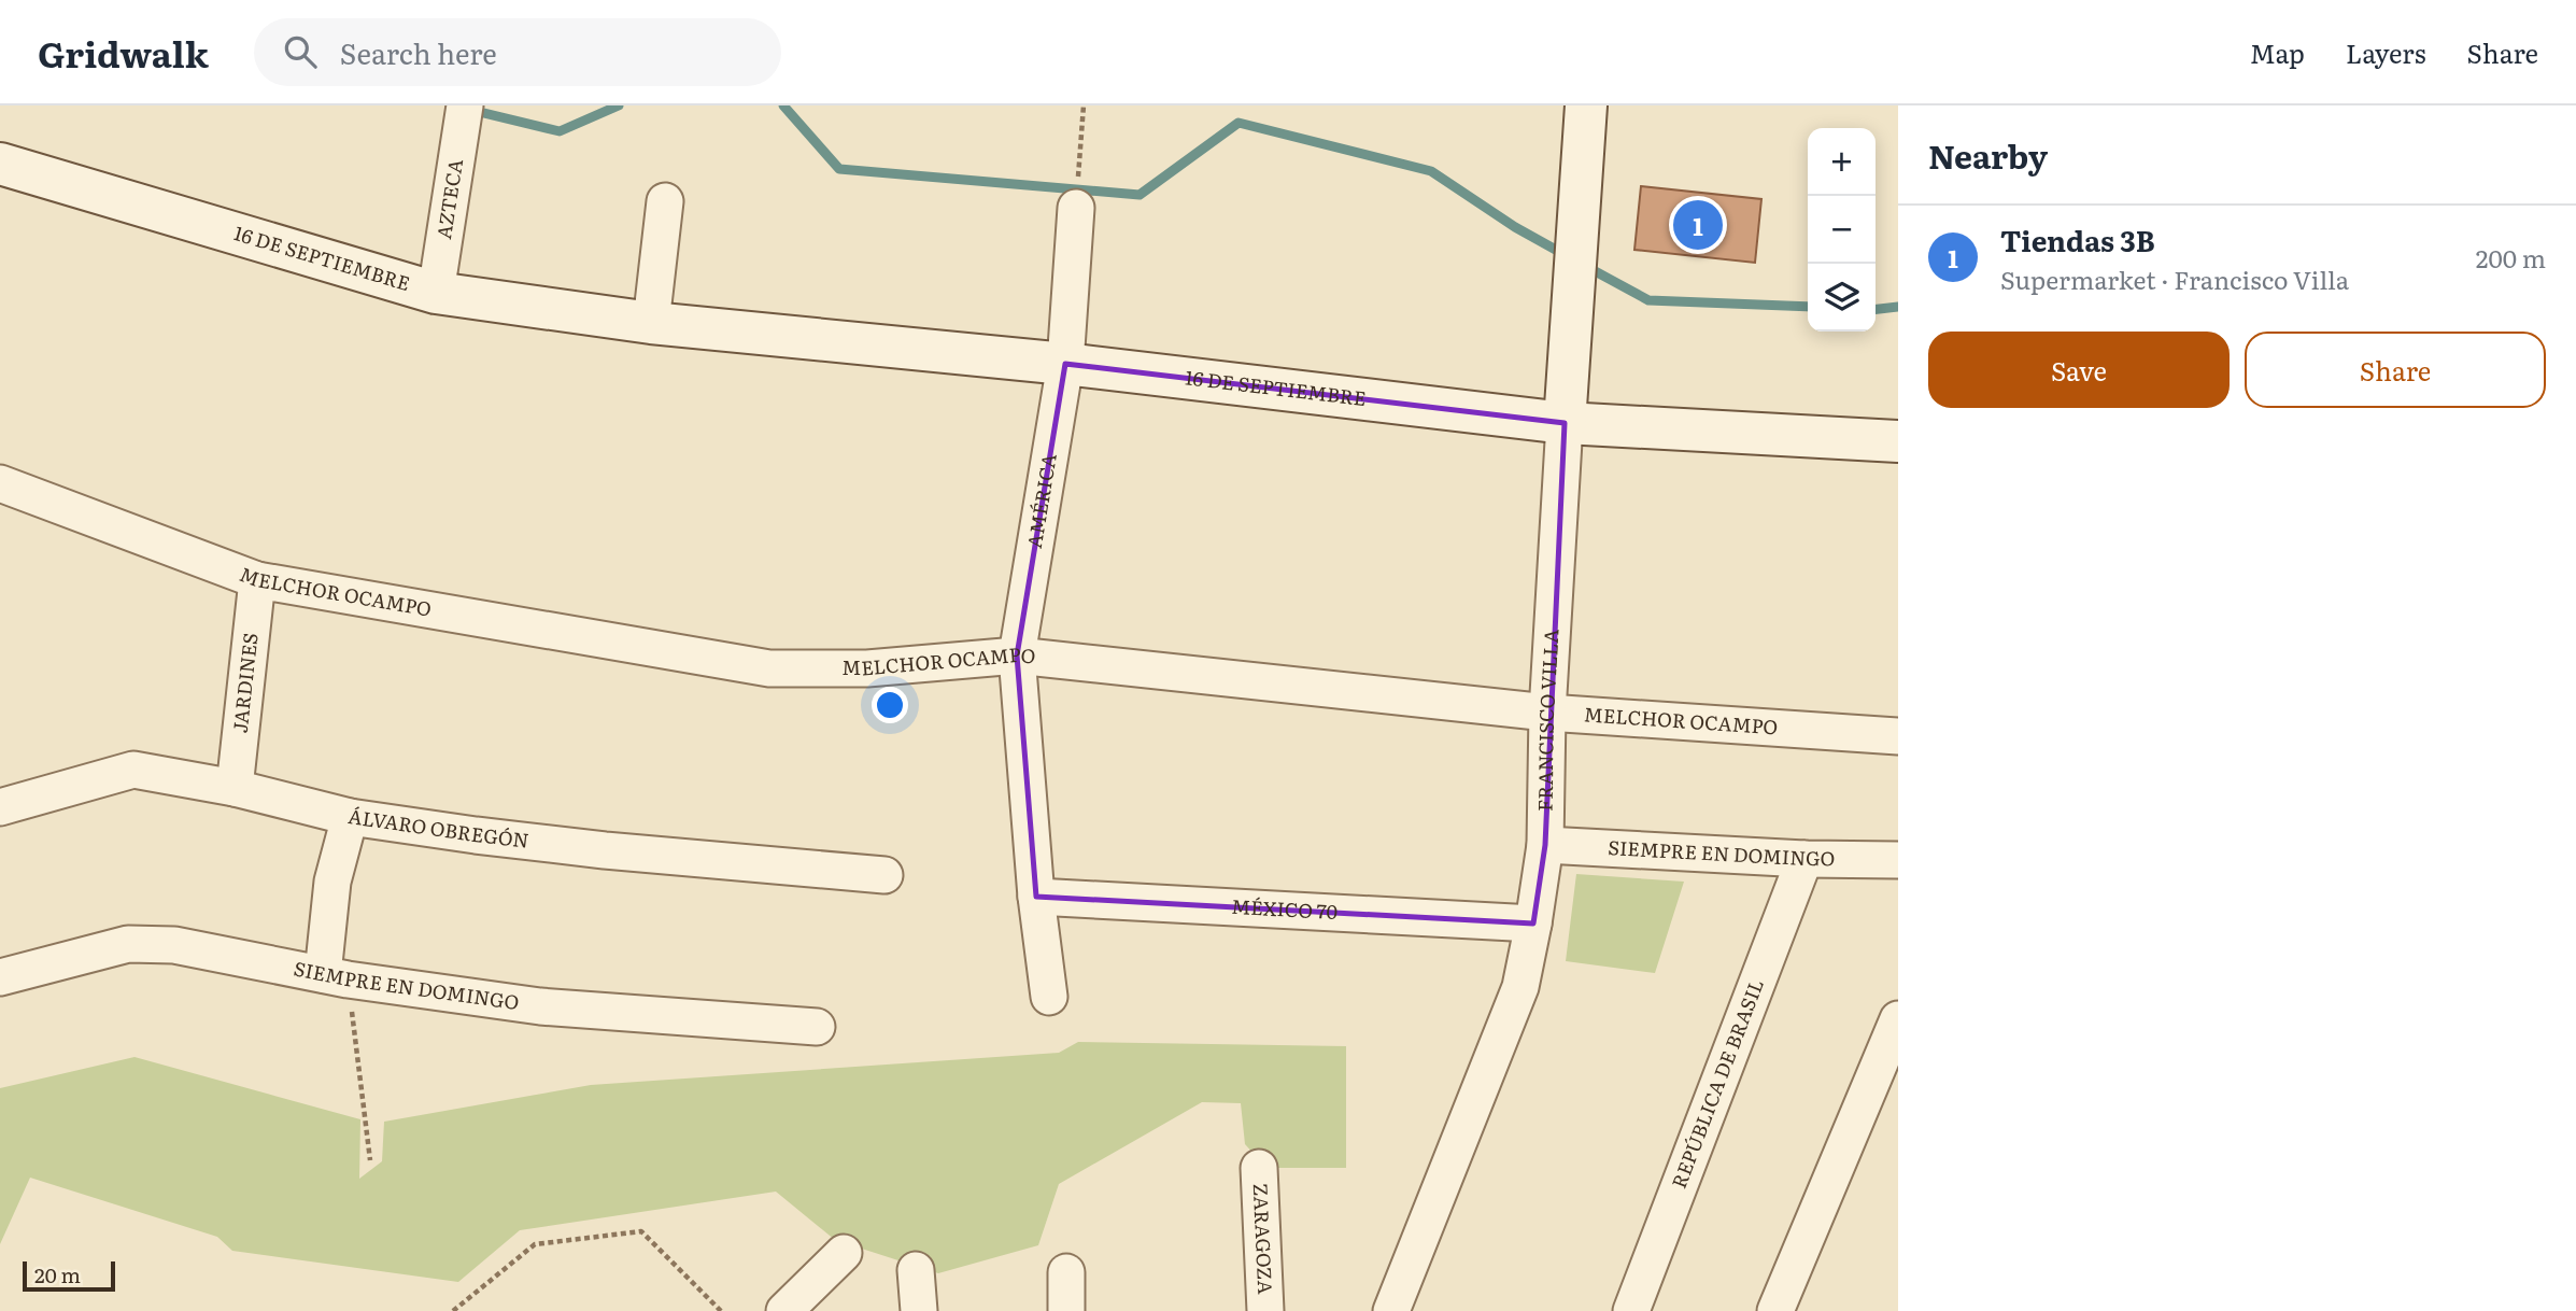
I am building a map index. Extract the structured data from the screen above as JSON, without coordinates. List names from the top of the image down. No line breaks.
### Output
{"streets":{"street":["AZTECA","16 DE SEPTIEMBRE","AMÉRICA","MELCHOR OCAMPO","JARDINES","FRANCISCO VILLA","ÁLVARO OBREGÓN","SIEMPRE EN DOMINGO","MÉXICO 70","REPÚBLICA DE BRASIL","ZARAGOZA"]},"crossings":[["AZTECA","16 DE SEPTIEMBRE"],["16 DE SEPTIEMBRE","AMÉRICA"],["16 DE SEPTIEMBRE","FRANCISCO VILLA"],["AMÉRICA","MELCHOR OCAMPO"],["AMÉRICA","MÉXICO 70"],["MELCHOR OCAMPO","JARDINES"],["MELCHOR OCAMPO","FRANCISCO VILLA"],["JARDINES","ÁLVARO OBREGÓN"],["FRANCISCO VILLA","SIEMPRE EN DOMINGO"],["FRANCISCO VILLA","MÉXICO 70"],["SIEMPRE EN DOMINGO","REPÚBLICA DE BRASIL"]],"scale_bar":"20 m","page":{"header":"Gridwalk","search":"Search here","nav":["Map","Layers","Share"],"heading":"Nearby","map_buttons":["+","−"],"pins":"1","list":[{"mark":"1","name":"Tiendas 3B","note":"Supermarket · Francisco Villa","value":"200 m"}],"buttons":["Save","Share"],"scale":"20 m"}}
